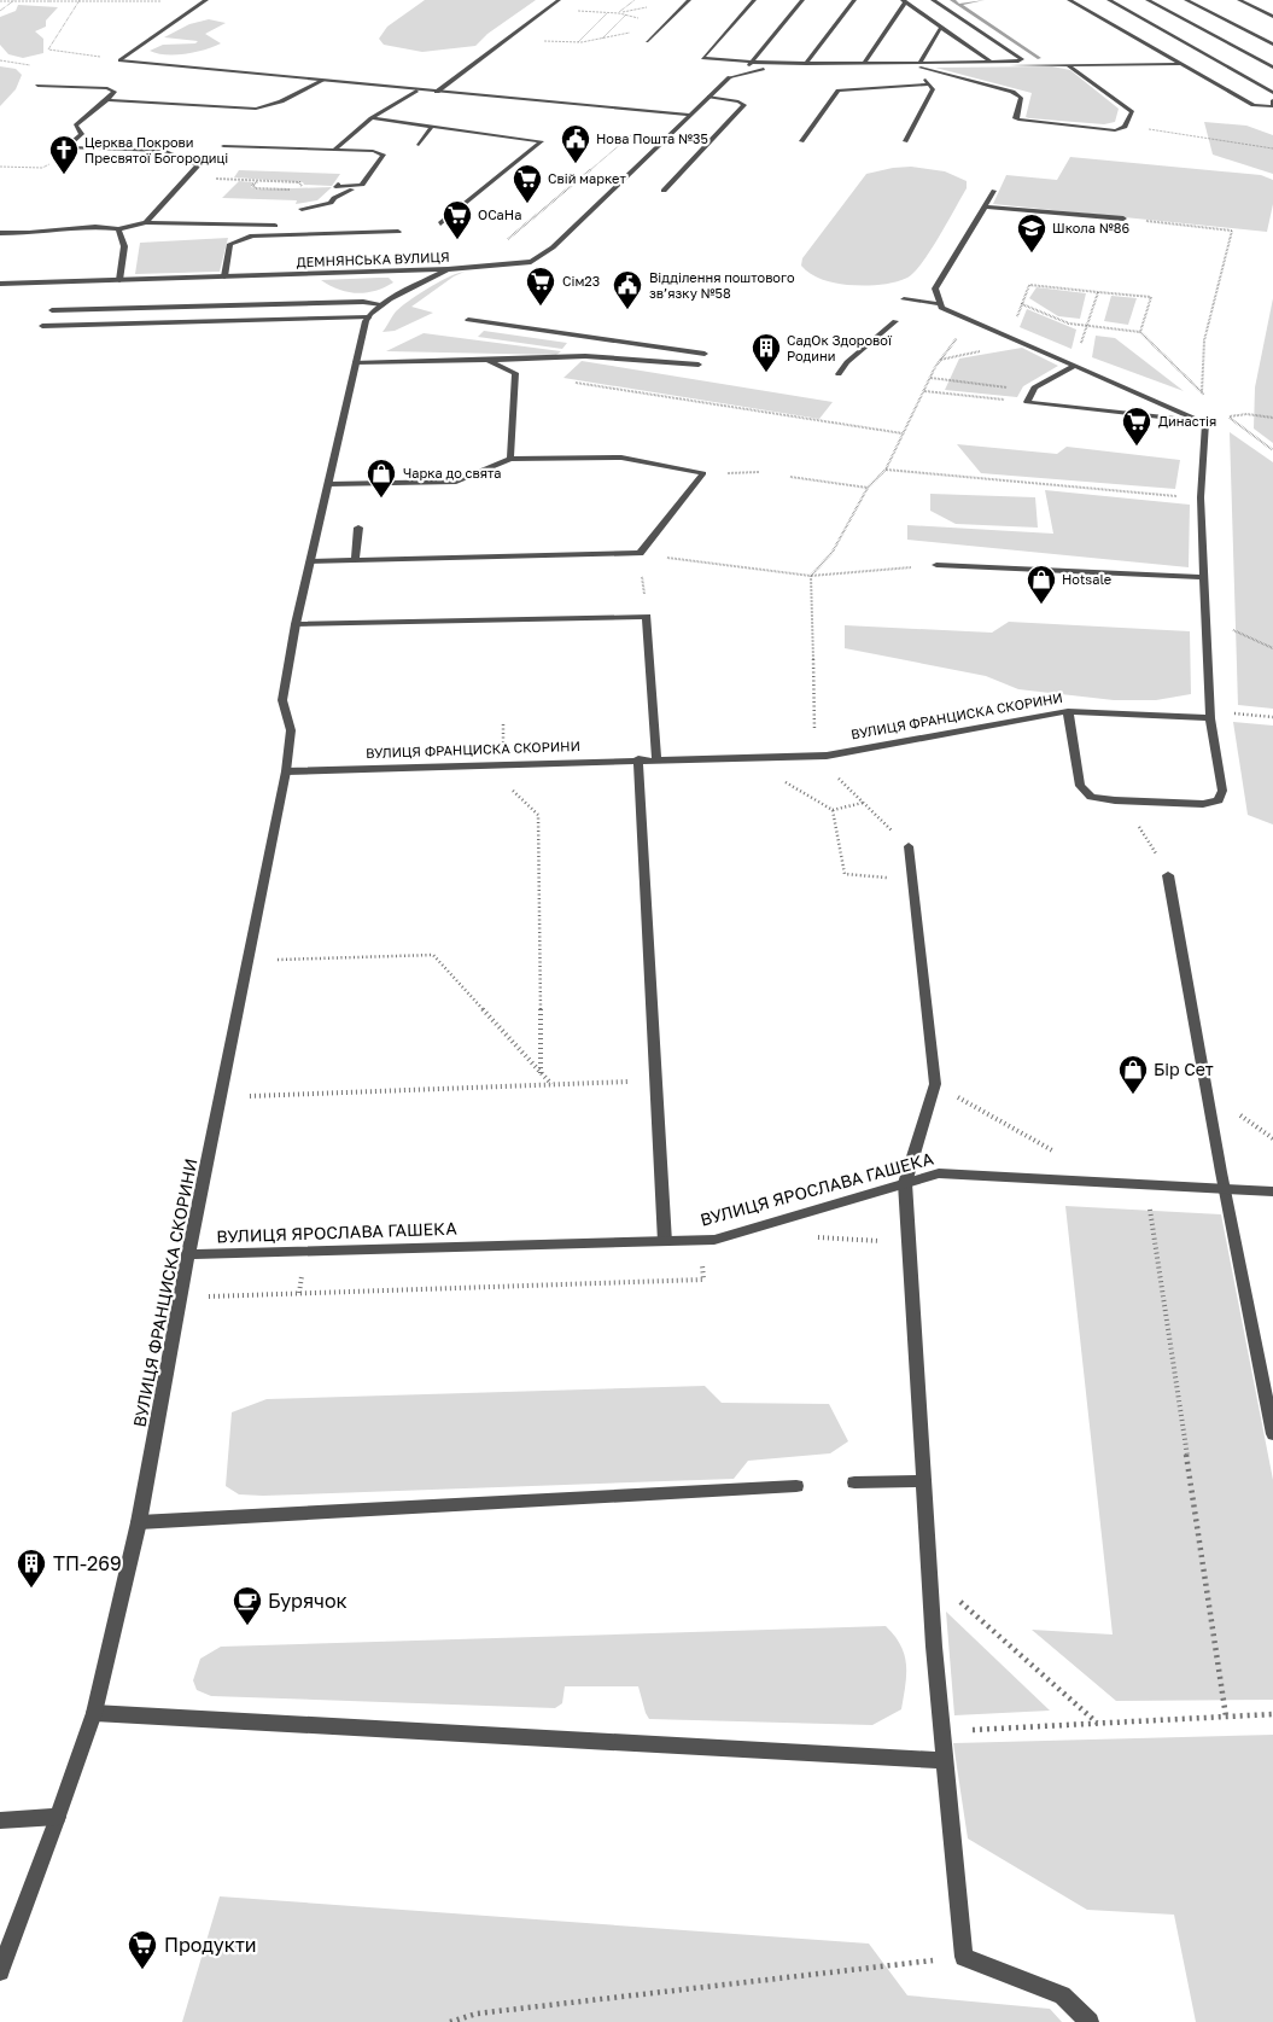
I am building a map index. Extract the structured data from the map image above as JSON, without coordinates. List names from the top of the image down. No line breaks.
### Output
{"streets":{"street":["ДЕМНЯНСЬКА ВУЛИЦЯ","ВУЛИЦЯ ФРАНЦИСКА СКОРИНИ","ВУЛИЦЯ ЯРОСЛАВА ГАШЕКА"]},"crossings":[["ВУЛИЦЯ ФРАНЦИСКА СКОРИНИ","ВУЛИЦЯ ЯРОСЛАВА ГАШЕКА"]],"places":{"public building":["Нова Пошта №35","Відділення поштового зв’язку №58"],"church":["Церква Покрови Пресвятої Богородиці"],"supermarket":["Свій маркет","ОСаНа","Сім23","Династія","Продукти"],"school or university":["Школа №86"],"building":["СадОк Здорової Родини","ТП-269"],"shop":["Чарка до свята","Hotsale","Бір Сет"],"cafe":["Бурячок"]}}
